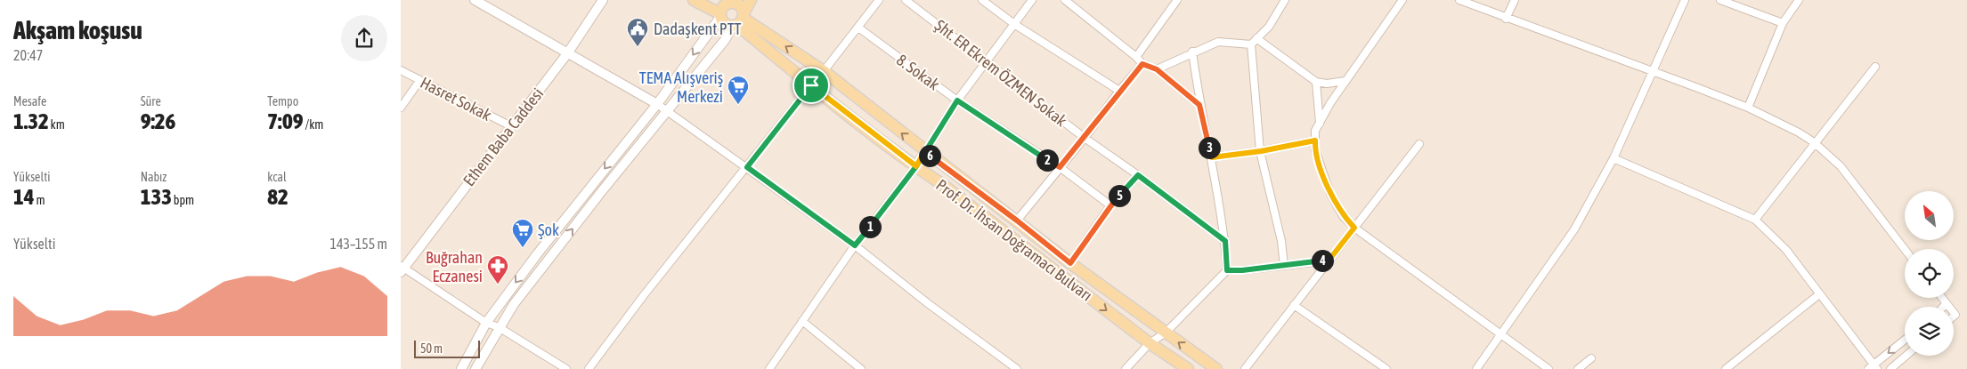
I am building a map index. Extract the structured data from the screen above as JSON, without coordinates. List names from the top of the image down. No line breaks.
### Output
{"streets":{"main road":["Prof. Dr. İhsan Doğramacı Bulvarı"],"street":["8. Sokak","Şht. ER Ekrem ÖZMEN Sokak","Hasret Sokak","Ethem Baba Caddesi"]},"crossings":[["Hasret Sokak","Ethem Baba Caddesi"]],"places":{"public building":["Dadaşkent PTT"],"supermarket":["TEMA Alışveriş Merkezi","Şok"],"pharmacy":["Buğrahan Eczanesi"]},"scale_bar":"50 m","north":"top left","page":{"heading":["Akşam koşusu","20:47"],"stats":[["Mesafe","1.32 km"],["Süre","9:26"],["Tempo","7:09 /km"],["Yükselti","14 m"],["Nabız","133 bpm"],["kcal","82"]],"pins":["3","6","2","5","1","4"],"chart":["Yükselti","143–155 m"],"scale":"50 m"}}
